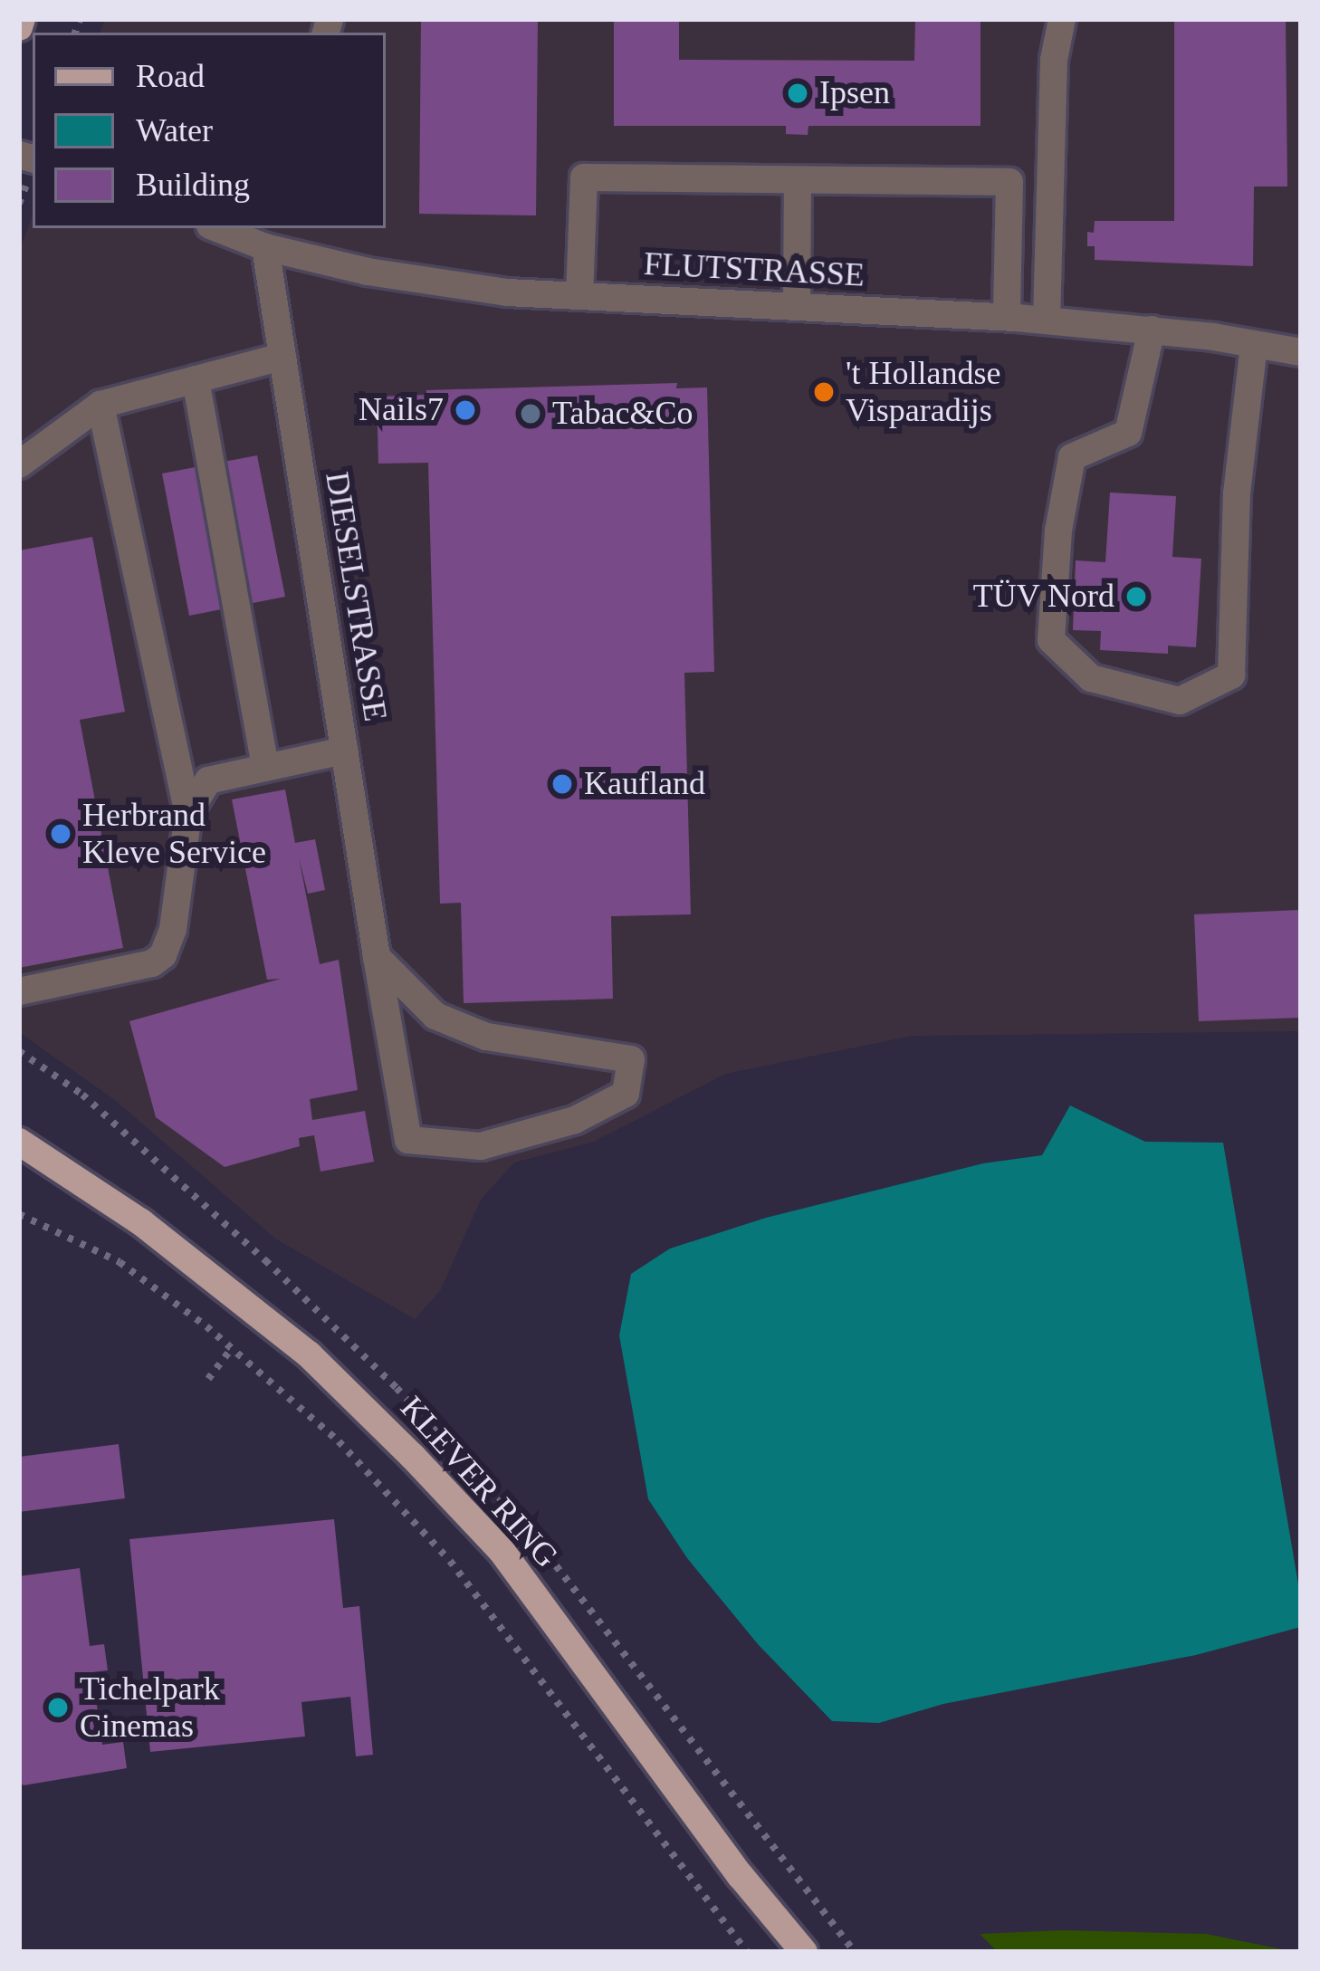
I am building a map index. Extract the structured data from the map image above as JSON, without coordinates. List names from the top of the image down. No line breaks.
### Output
{"streets":{"main road":["KLEVER RING"],"street":["FLUTSTRASSE","DIESELSTRASSE"]},"crossings":[["FLUTSTRASSE","DIESELSTRASSE"]],"places":["Ipsen","'t Hollandse Visparadijs","Nails7","Tabac&Co","TÜV Nord","Kaufland","Herbrand Kleve Service","Tichelpark Cinemas"],"legend":["Road","Water","Building"]}
